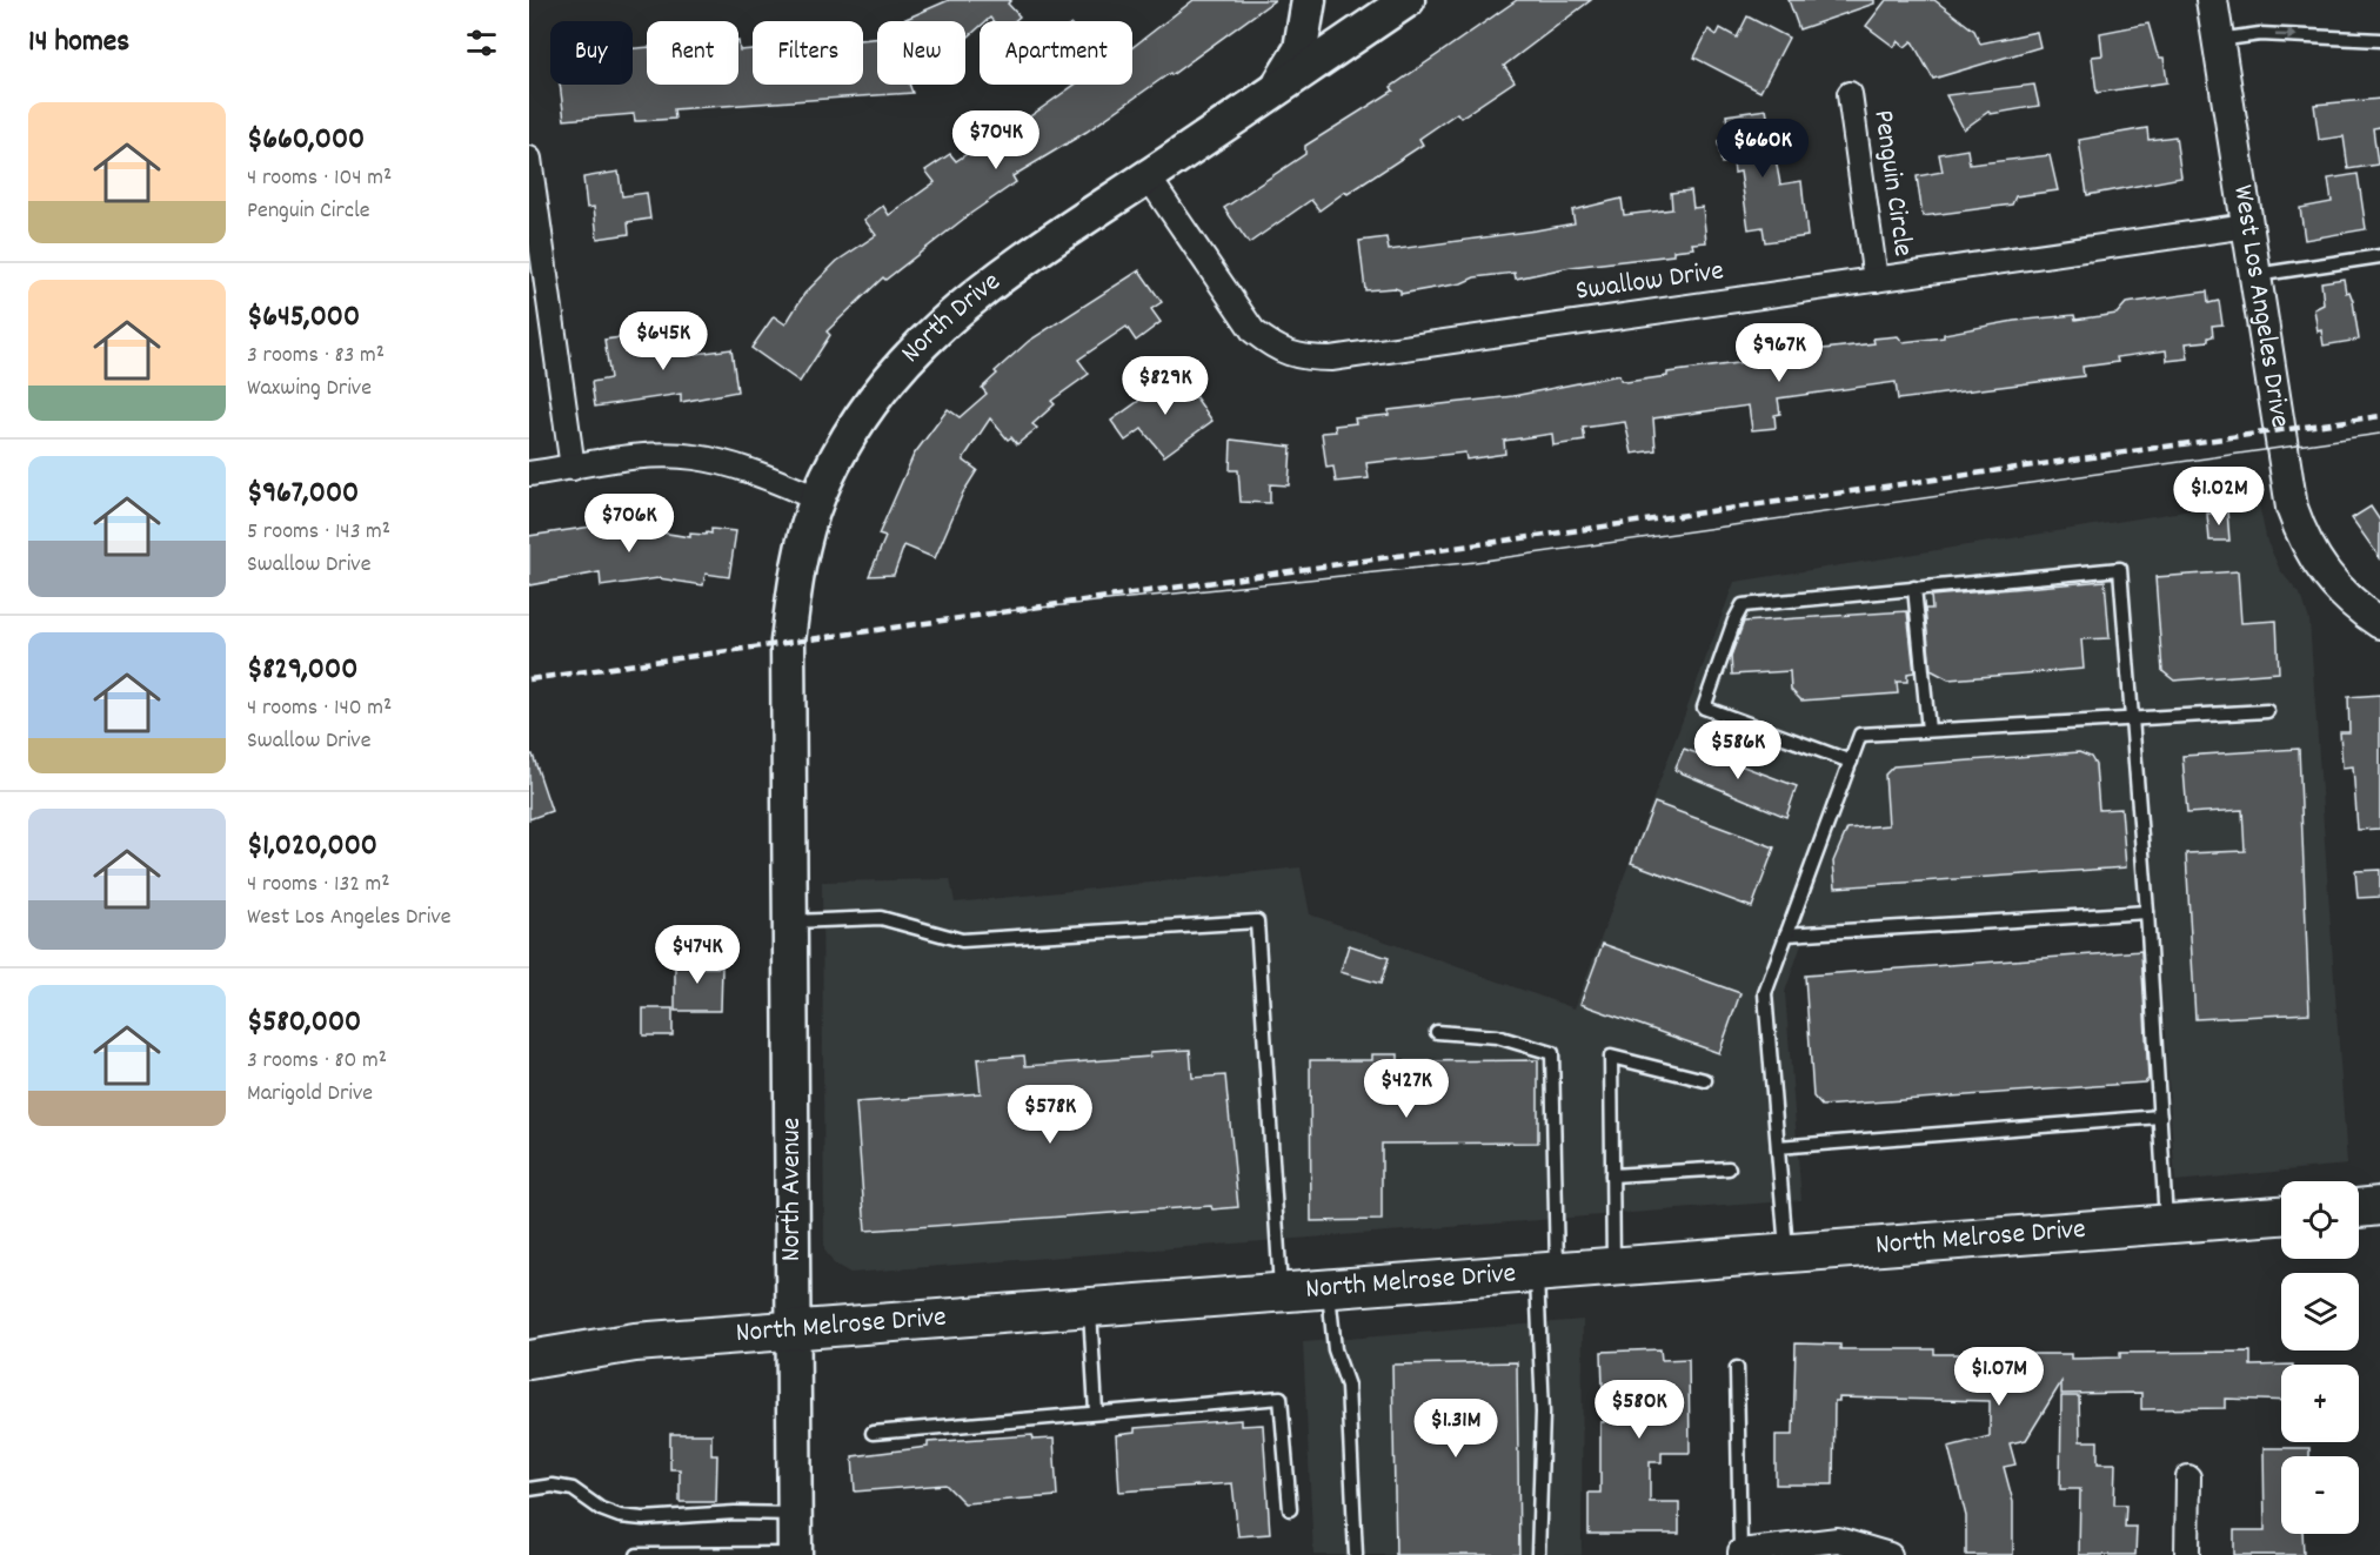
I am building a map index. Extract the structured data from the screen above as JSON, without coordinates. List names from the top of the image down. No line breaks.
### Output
{"streets":{"main road":["North Drive","North Avenue","North Melrose Drive"],"street":["Penguin Circle","Swallow Drive","West Los Angeles Drive"]},"crossings":[["Penguin Circle","Swallow Drive"],["Swallow Drive","West Los Angeles Drive"],["Swallow Drive","North Drive"],["North Drive","North Avenue"],["North Avenue","North Melrose Drive"]],"page":{"heading":"14 homes","chip":["Buy","Rent","Filters","New","Apartment"],"list":[{"name":"$660,000","note":"4 rooms · 104 m² · Penguin Circle"},{"name":"$645,000","note":"3 rooms · 83 m² · Waxwing Drive"},{"name":"$967,000","note":"5 rooms · 143 m² · Swallow Drive"},{"name":"$829,000","note":"4 rooms · 140 m² · Swallow Drive"},{"name":"$1,020,000","note":"4 rooms · 132 m² · West Los Angeles Drive"},{"name":"$580,000","note":"3 rooms · 80 m² · Marigold Drive"}],"price":["$704K","$660K","$645K","$967K","$829K","$1.02M","$706K","$586K","$474K","$427K","$578K","$1.07M","$580K","$1.31M"],"map_buttons":["+","−"]}}
